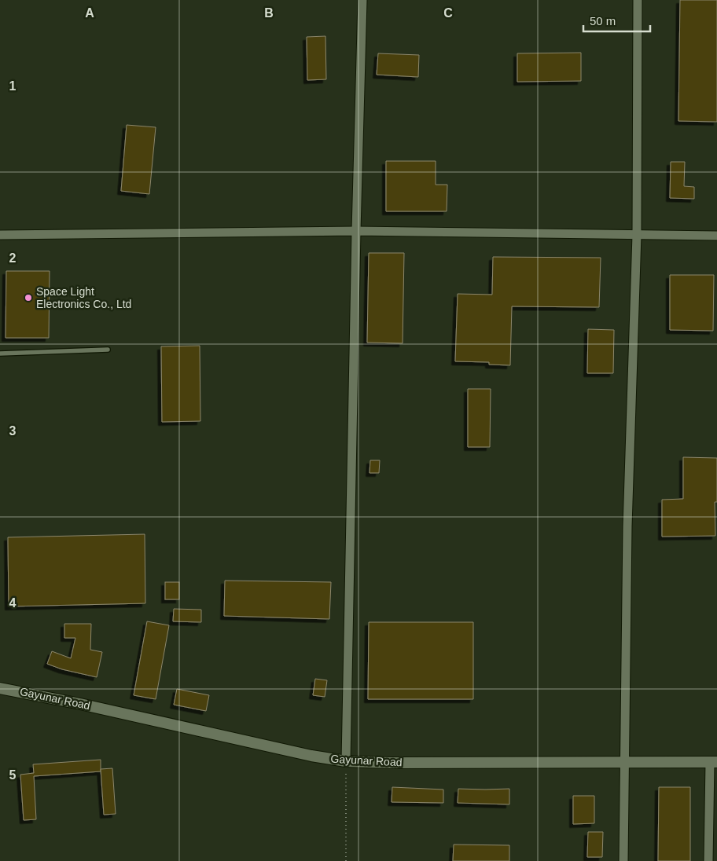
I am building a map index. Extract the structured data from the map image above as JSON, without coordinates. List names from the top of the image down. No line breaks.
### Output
{"streets":{"street":["Gayunar Road"]},"places":["Space Light Electronics Co., Ltd"],"scale_bar":"50 m","grid":{"columns":["A","B","C"],"rows":["1","2","3","4","5"]}}
